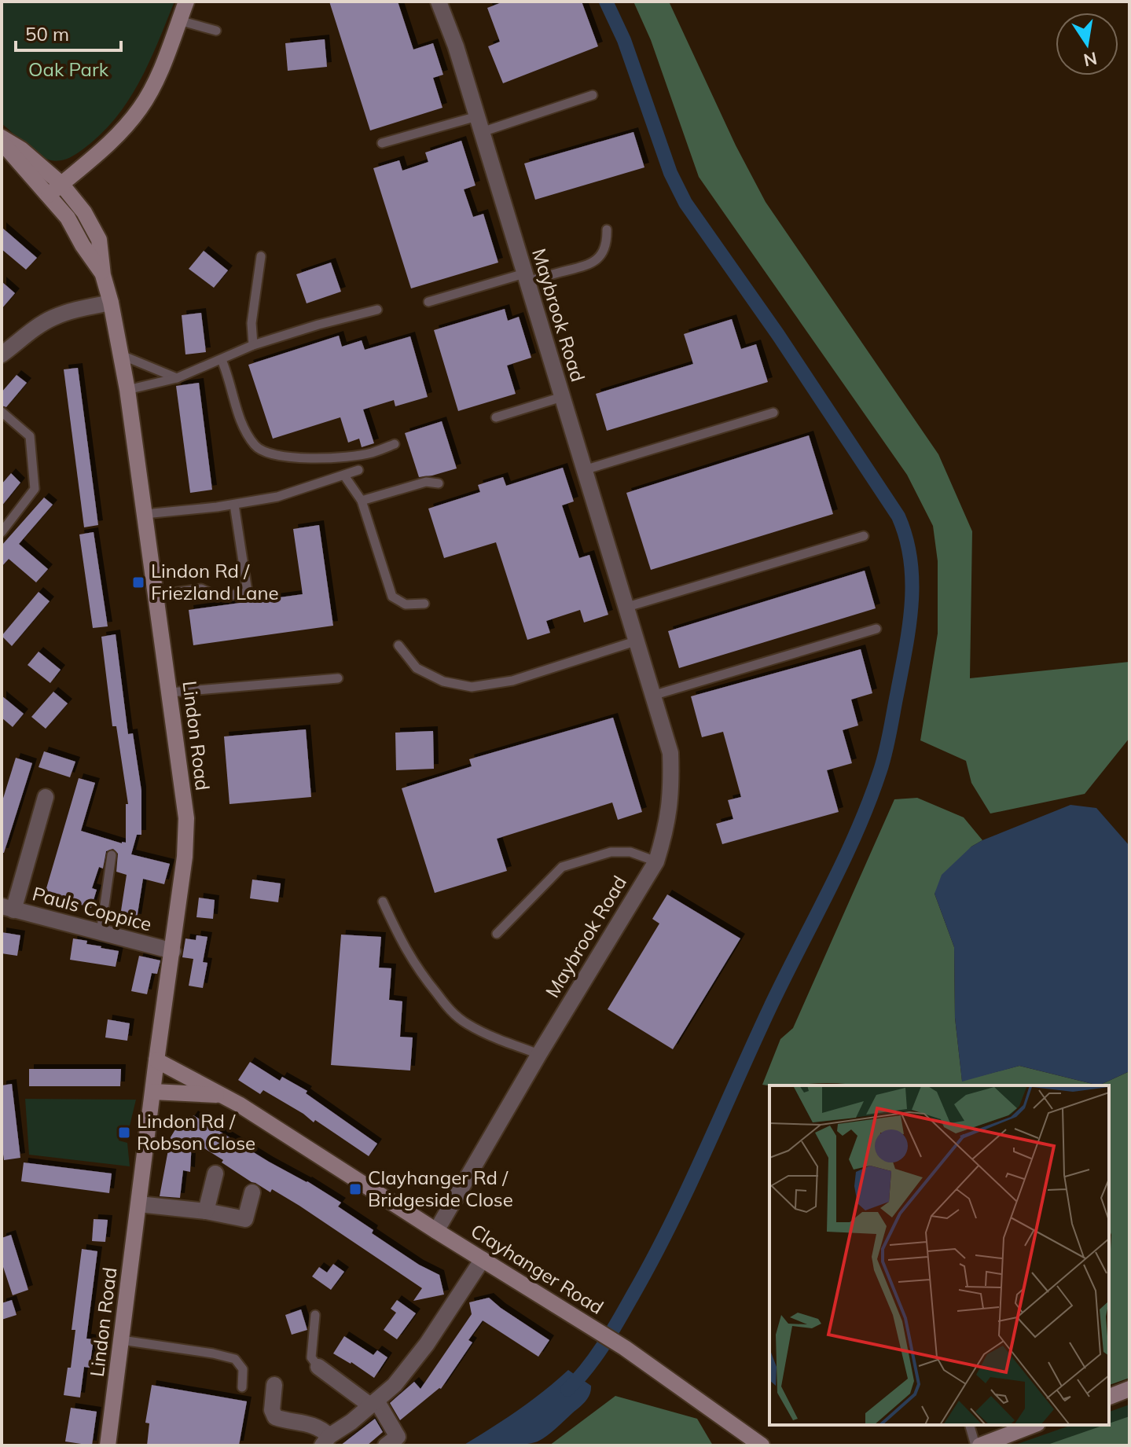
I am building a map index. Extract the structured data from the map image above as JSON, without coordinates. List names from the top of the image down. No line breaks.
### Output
{"streets":{"main road":["Lindon Road","Clayhanger Road"],"street":["Maybrook Road","Pauls Coppice"]},"crossings":[["Maybrook Road","Clayhanger Road"],["Lindon Road","Pauls Coppice"],["Lindon Road","Clayhanger Road"]],"parks":["Oak Park"],"places":{"transit":["Lindon Rd / Friezland Lane","Lindon Rd / Robson Close","Clayhanger Rd / Bridgeside Close"]},"scale_bar":"50 m","north":"bottom"}
